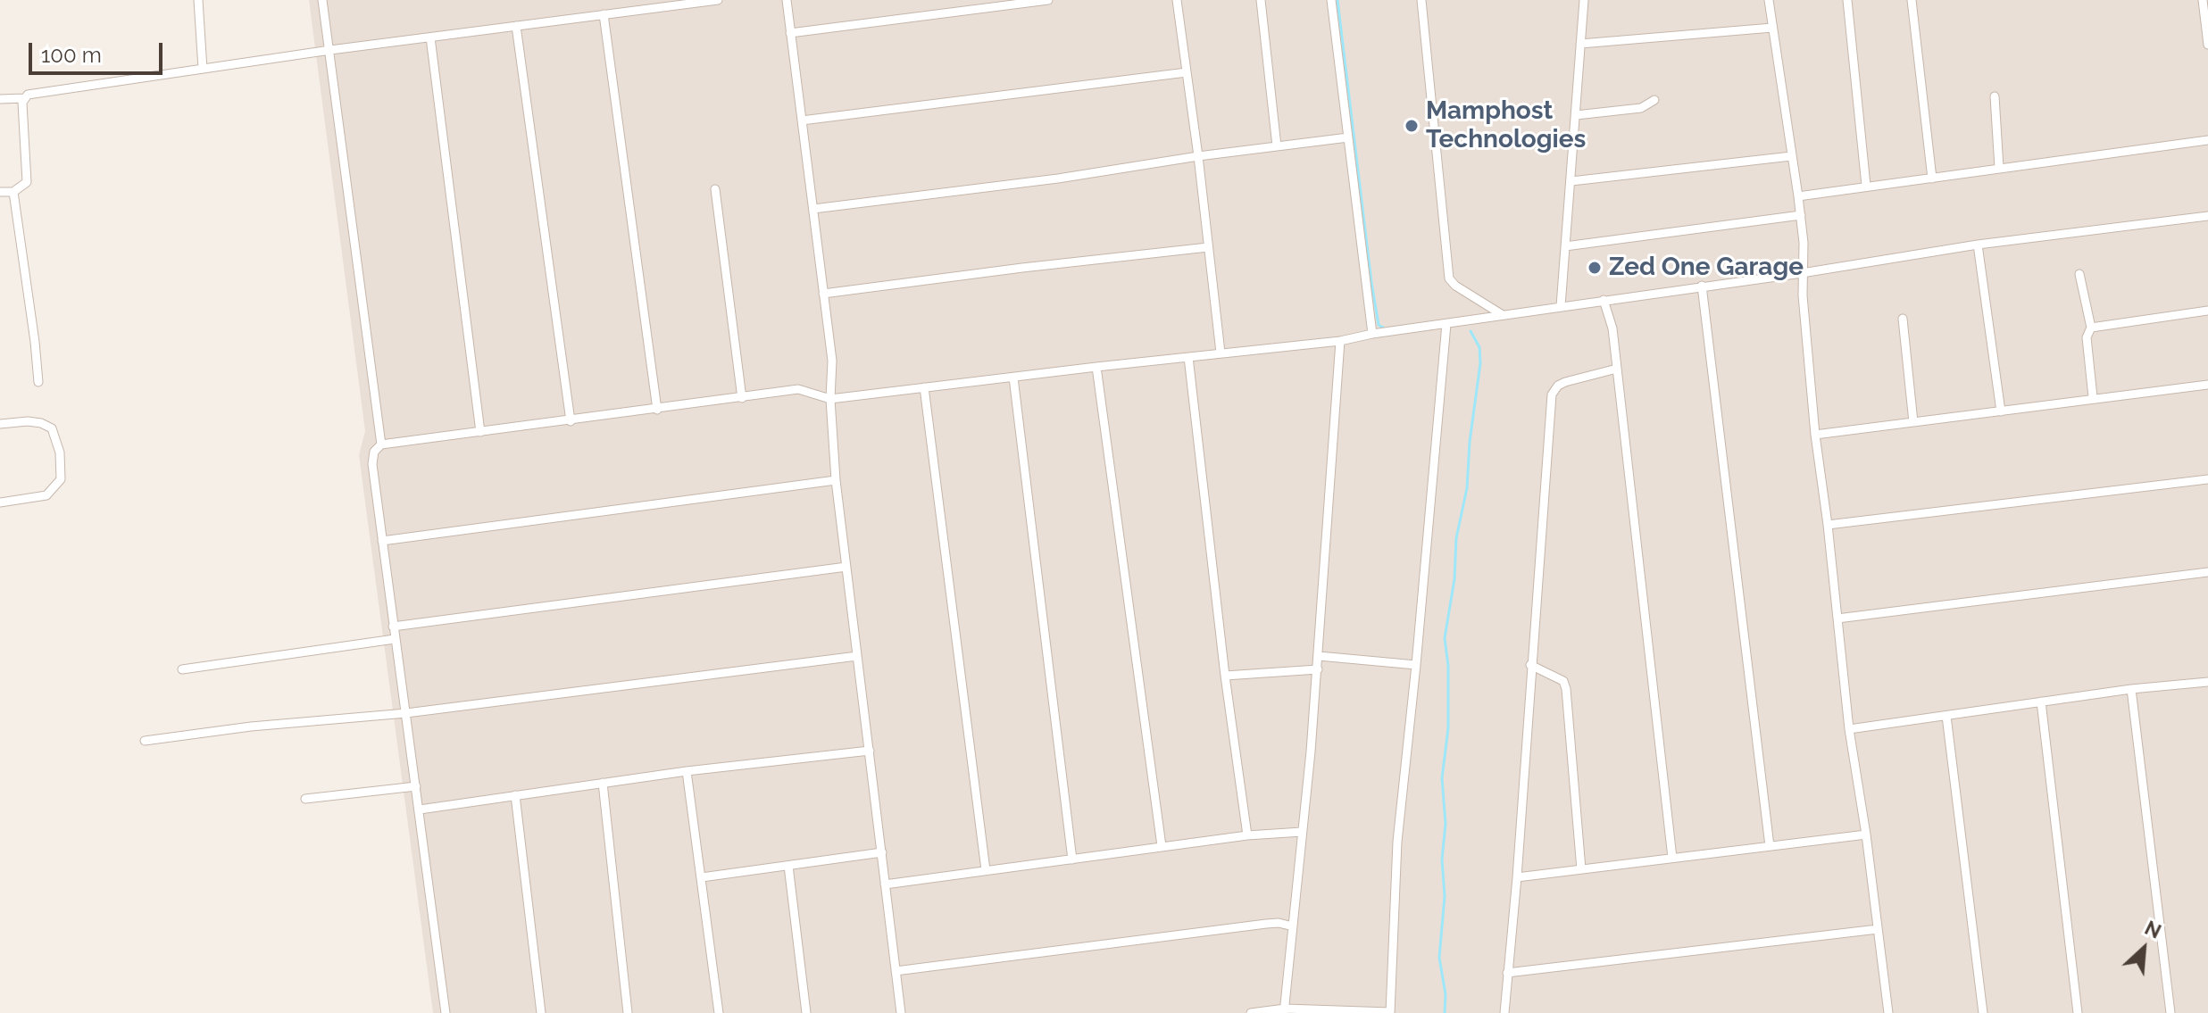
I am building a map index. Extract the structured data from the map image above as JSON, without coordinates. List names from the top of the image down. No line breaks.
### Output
{"places":["Mamphost Technologies","Zed One Garage"],"scale_bar":"100 m","north":"top right"}
